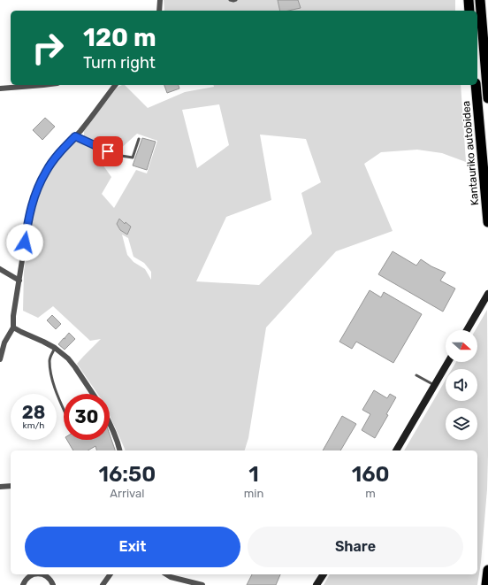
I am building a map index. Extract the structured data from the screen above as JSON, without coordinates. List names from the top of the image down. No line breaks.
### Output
{"streets":{"highway":["Kantauriko autobidea"]},"north":"right","page":{"turn":["120 m","Turn right"],"speed":"28 km/h","limit":"30","eta":["16:50","Arrival","1","min","160","m"],"buttons":["Exit","Share"]}}
